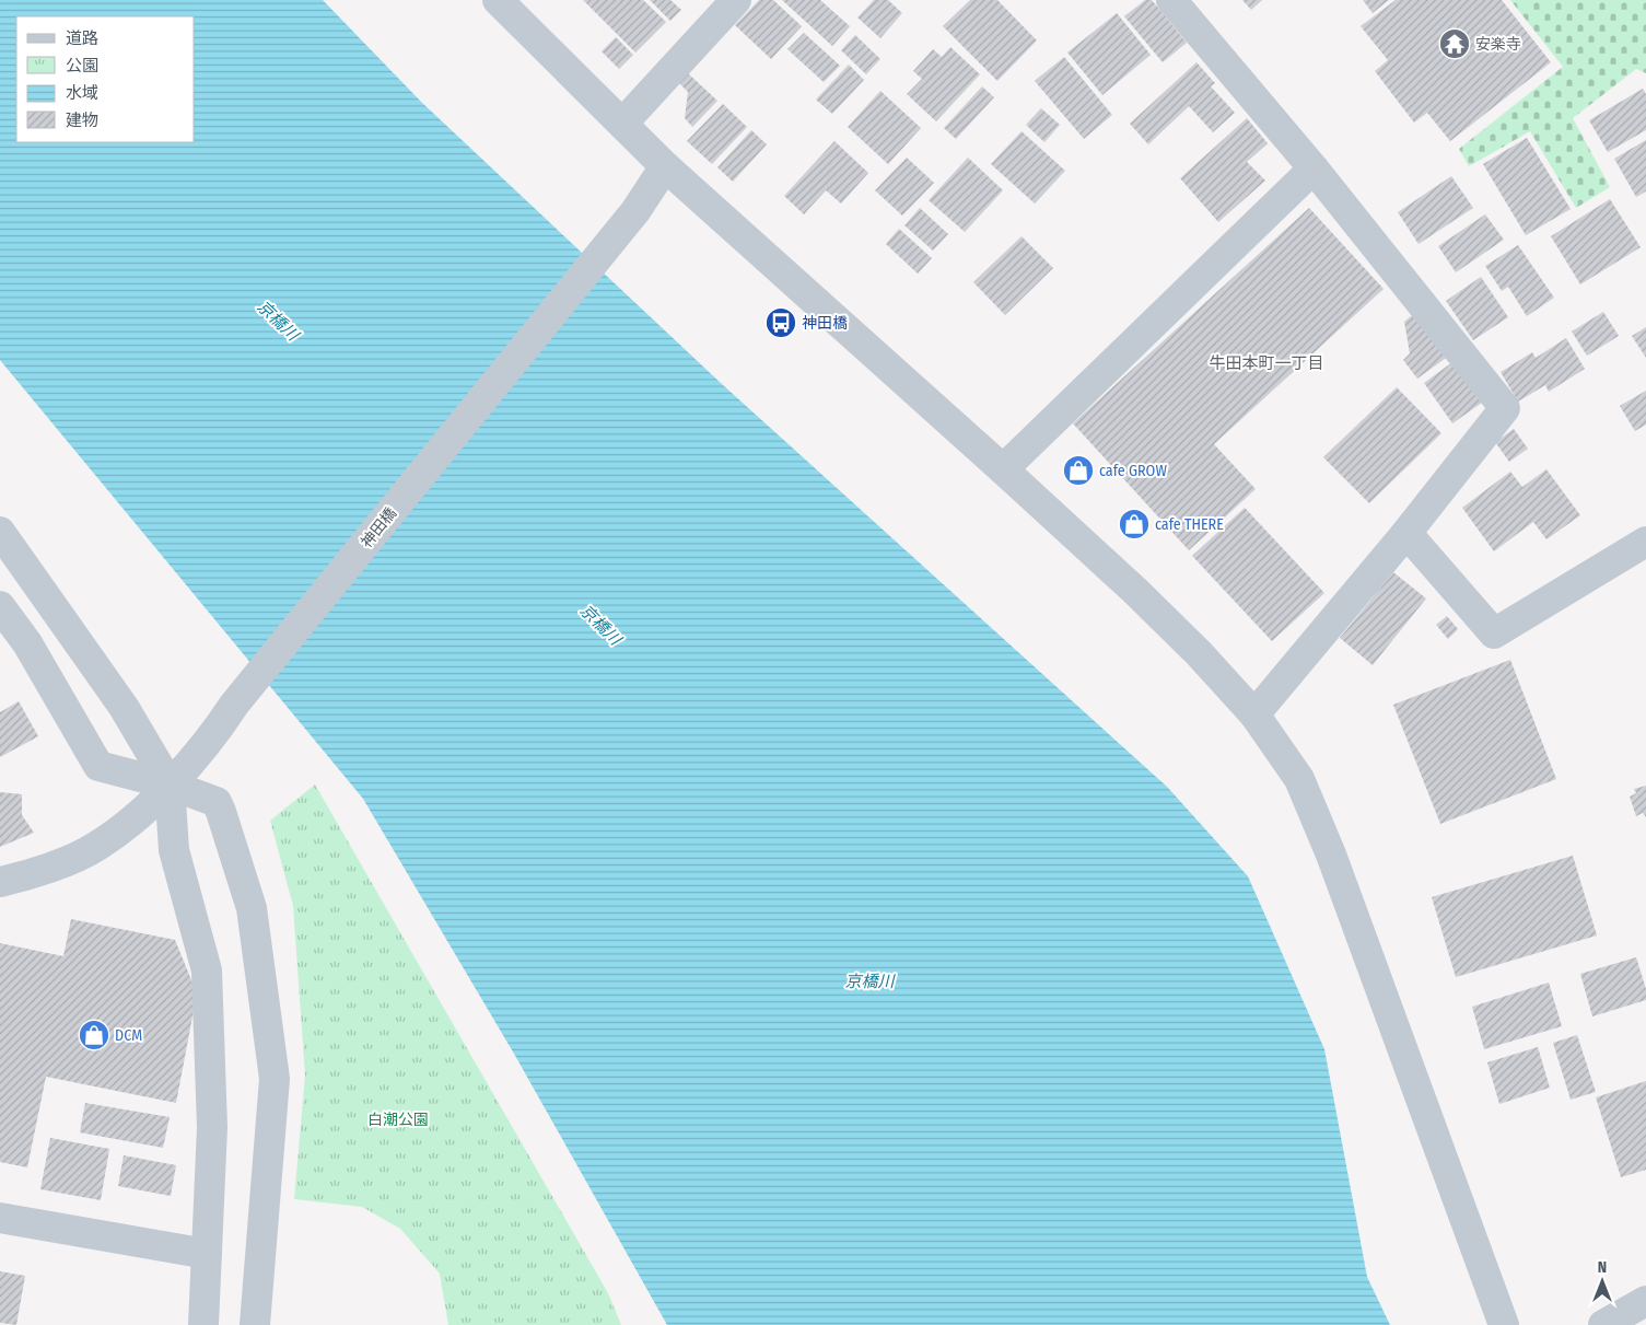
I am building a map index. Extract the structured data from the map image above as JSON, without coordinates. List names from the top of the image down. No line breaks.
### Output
{"streets":{"street":["神田橋"]},"districts":["牛田本町一丁目"],"water":["京橋川"],"parks":["白潮公園"],"places":{"temple":["安楽寺"],"bus stop":["神田橋"],"shop":["cafe GROW","cafe THERE","DCM"]},"legend":["道路","公園","水域","建物"],"north":"top"}
